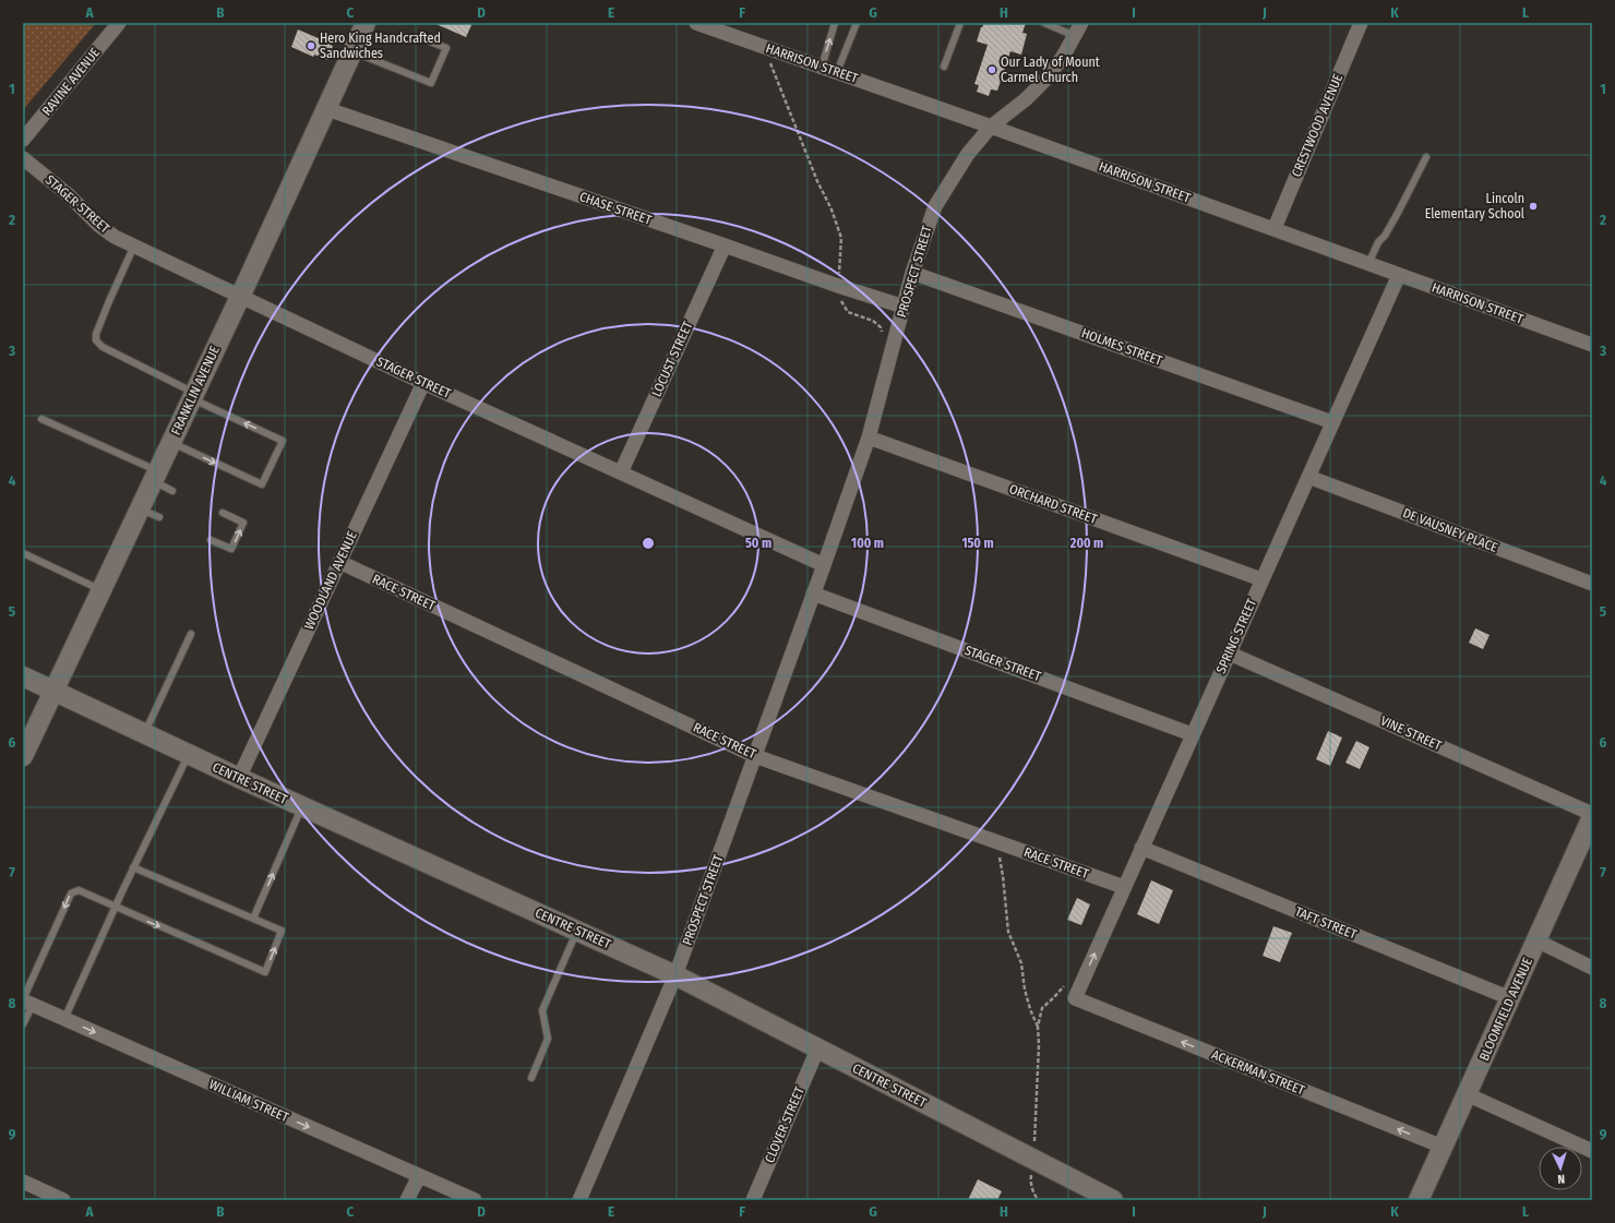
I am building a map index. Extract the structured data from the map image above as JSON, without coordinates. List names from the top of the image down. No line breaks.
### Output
{"streets":{"street":["HARRISON STREET","RAVINE AVENUE","CRESTWOOD AVENUE","STAGER STREET","CHASE STREET","PROSPECT STREET","HOLMES STREET","LOCUST STREET","FRANKLIN AVENUE","ORCHARD STREET","DE VAUSNEY PLACE","WOODLAND AVENUE","RACE STREET","SPRING STREET","VINE STREET","CENTRE STREET","TAFT STREET","BLOOMFIELD AVENUE","ACKERMAN STREET","WILLIAM STREET","CLOVER STREET"]},"crossings":[["HARRISON STREET","CRESTWOOD AVENUE"],["HARRISON STREET","PROSPECT STREET"],["HARRISON STREET","SPRING STREET"],["STAGER STREET","PROSPECT STREET"],["STAGER STREET","LOCUST STREET"],["STAGER STREET","FRANKLIN AVENUE"],["STAGER STREET","WOODLAND AVENUE"],["STAGER STREET","SPRING STREET"],["CHASE STREET","PROSPECT STREET"],["CHASE STREET","LOCUST STREET"],["CHASE STREET","FRANKLIN AVENUE"],["PROSPECT STREET","HOLMES STREET"],["PROSPECT STREET","ORCHARD STREET"],["PROSPECT STREET","RACE STREET"],["PROSPECT STREET","CENTRE STREET"],["HOLMES STREET","SPRING STREET"],["FRANKLIN AVENUE","CENTRE STREET"],["ORCHARD STREET","SPRING STREET"],["DE VAUSNEY PLACE","SPRING STREET"],["WOODLAND AVENUE","RACE STREET"],["WOODLAND AVENUE","CENTRE STREET"],["RACE STREET","SPRING STREET"],["SPRING STREET","VINE STREET"],["SPRING STREET","TAFT STREET"],["SPRING STREET","ACKERMAN STREET"],["CENTRE STREET","CLOVER STREET"],["TAFT STREET","BLOOMFIELD AVENUE"],["BLOOMFIELD AVENUE","ACKERMAN STREET"]],"one_way":["ACKERMAN STREET","WILLIAM STREET"],"places":["Hero King Handcrafted Sandwiches","Our Lady of Mount Carmel Church","Lincoln Elementary School"],"north":"bottom","grid":{"columns":["A","B","C","D","E","F","G","H","I","J","K","L"],"rows":["1","2","3","4","5","6","7","8","9"]},"rings":["50 m","100 m","150 m","200 m"]}
